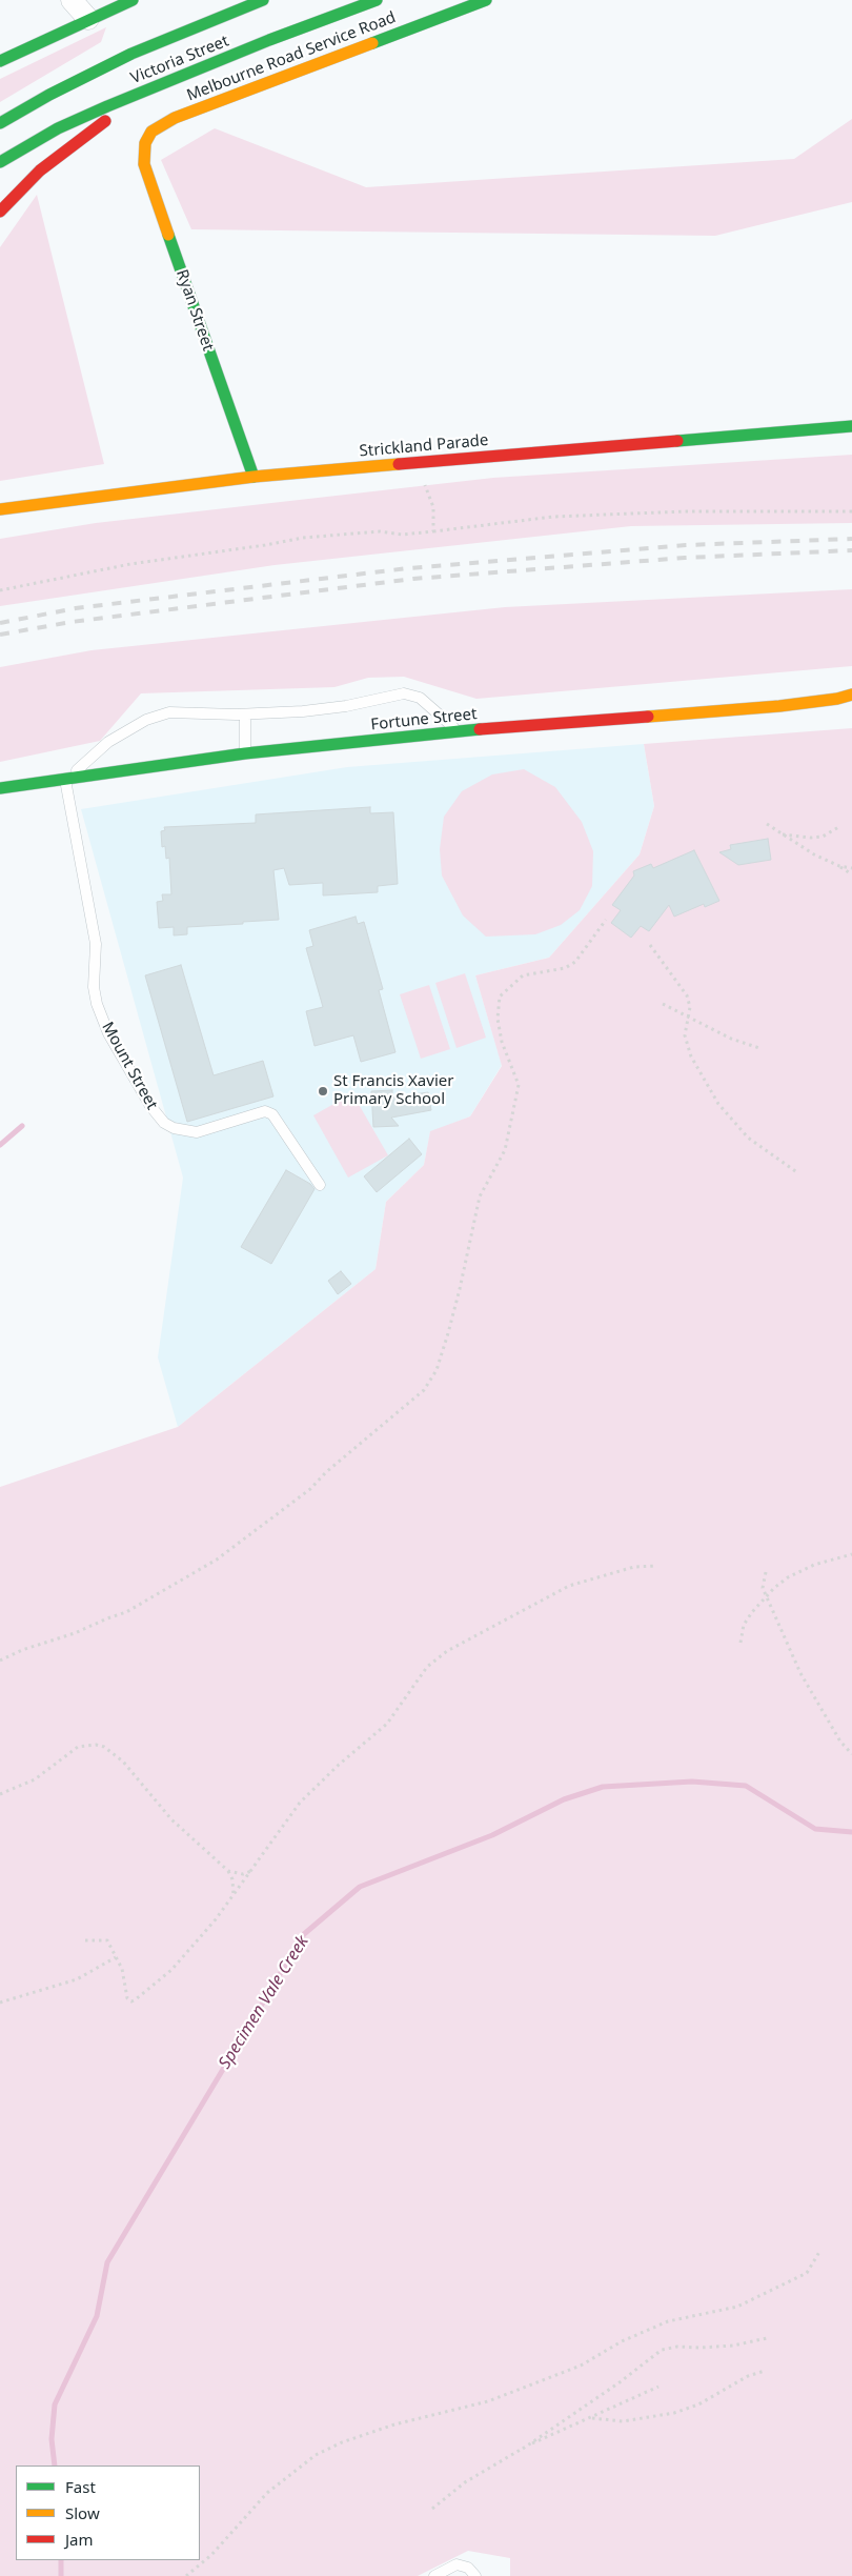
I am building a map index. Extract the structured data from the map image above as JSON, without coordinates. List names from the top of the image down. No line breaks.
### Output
{"streets":{"street":["Melbourne Road Service Road","Victoria Street","Ryan Street","Strickland Parade","Fortune Street"],"lane":["Mount Street"]},"crossings":[["Melbourne Road Service Road","Ryan Street"],["Ryan Street","Strickland Parade"],["Fortune Street","Mount Street"]],"water":["Specimen Vale Creek"],"places":["St Francis Xavier Primary School"],"legend":["Fast","Slow","Jam"]}
